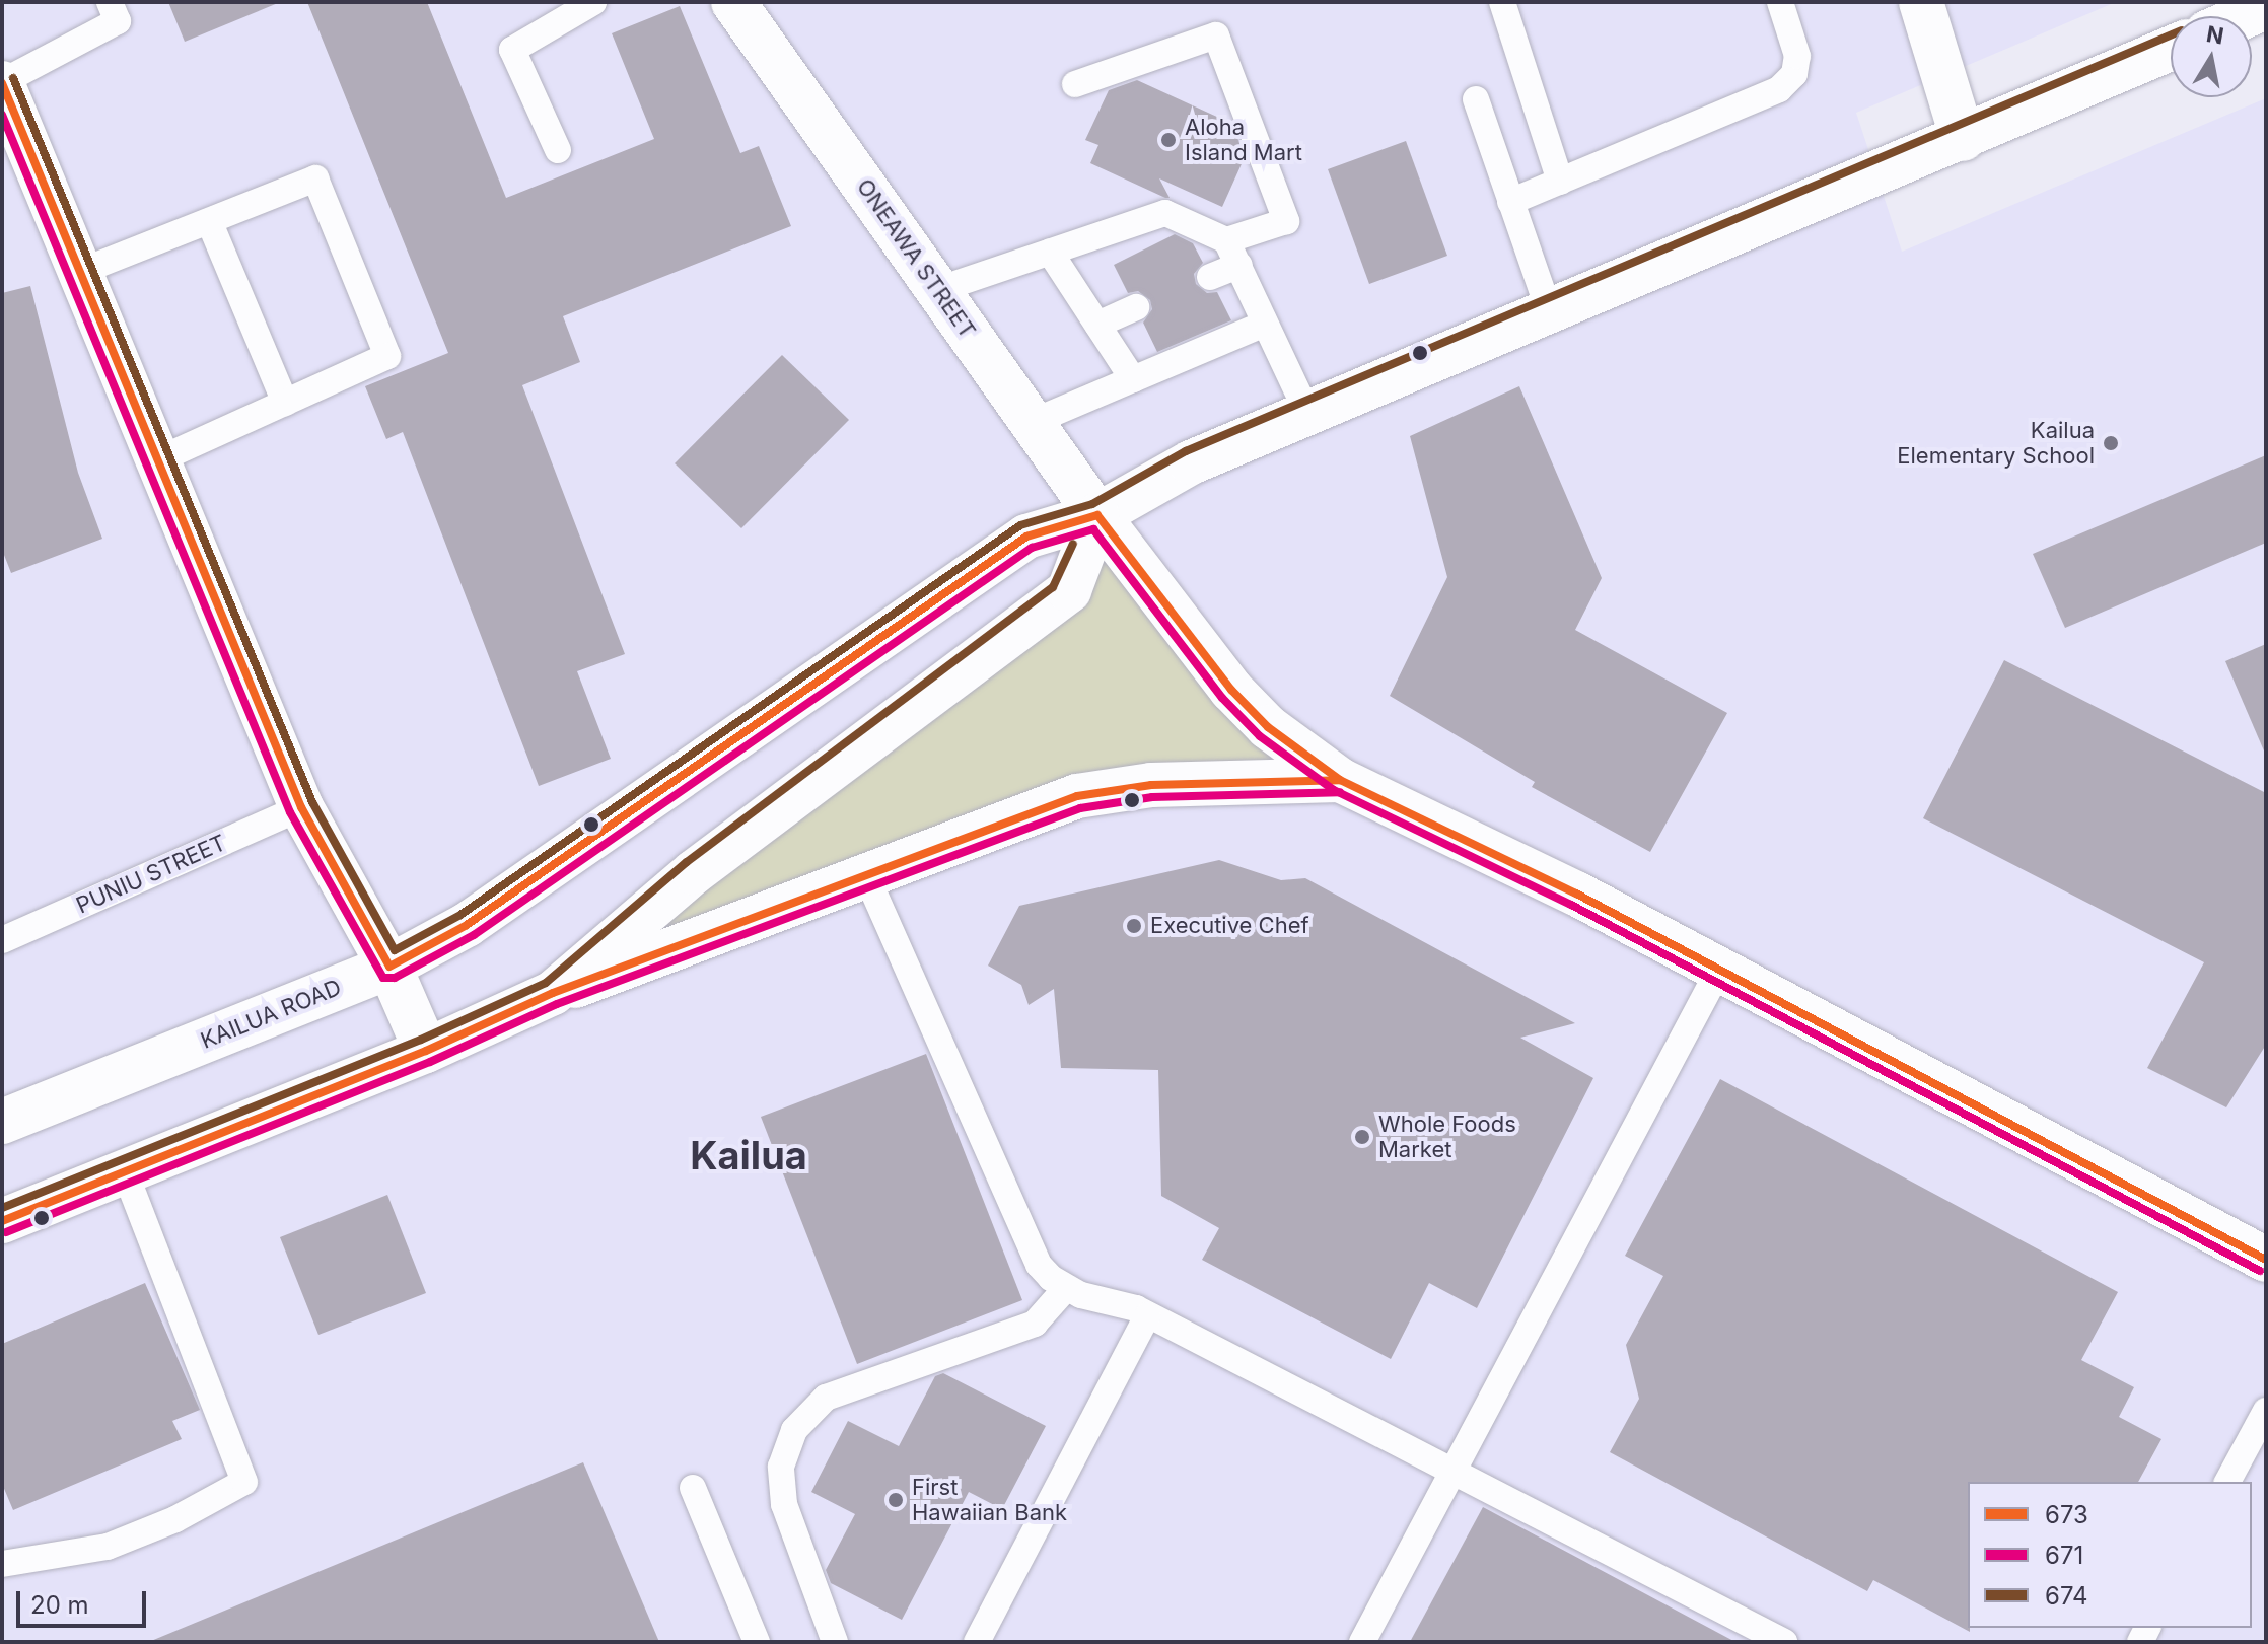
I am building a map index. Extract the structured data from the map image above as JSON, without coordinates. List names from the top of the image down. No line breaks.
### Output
{"streets":{"main road":["ONEAWA STREET","KAILUA ROAD"],"lane":["PUNIU STREET"]},"crossings":[["ONEAWA STREET","KAILUA ROAD"]],"districts":["Kailua"],"places":["Aloha Island Mart","Kailua Elementary School","Executive Chef","Whole Foods Market","First Hawaiian Bank"],"lines":["transit line 674","transit line 673","transit line 671"],"legend":["673","671","674"],"scale_bar":"20 m","north":"top"}
